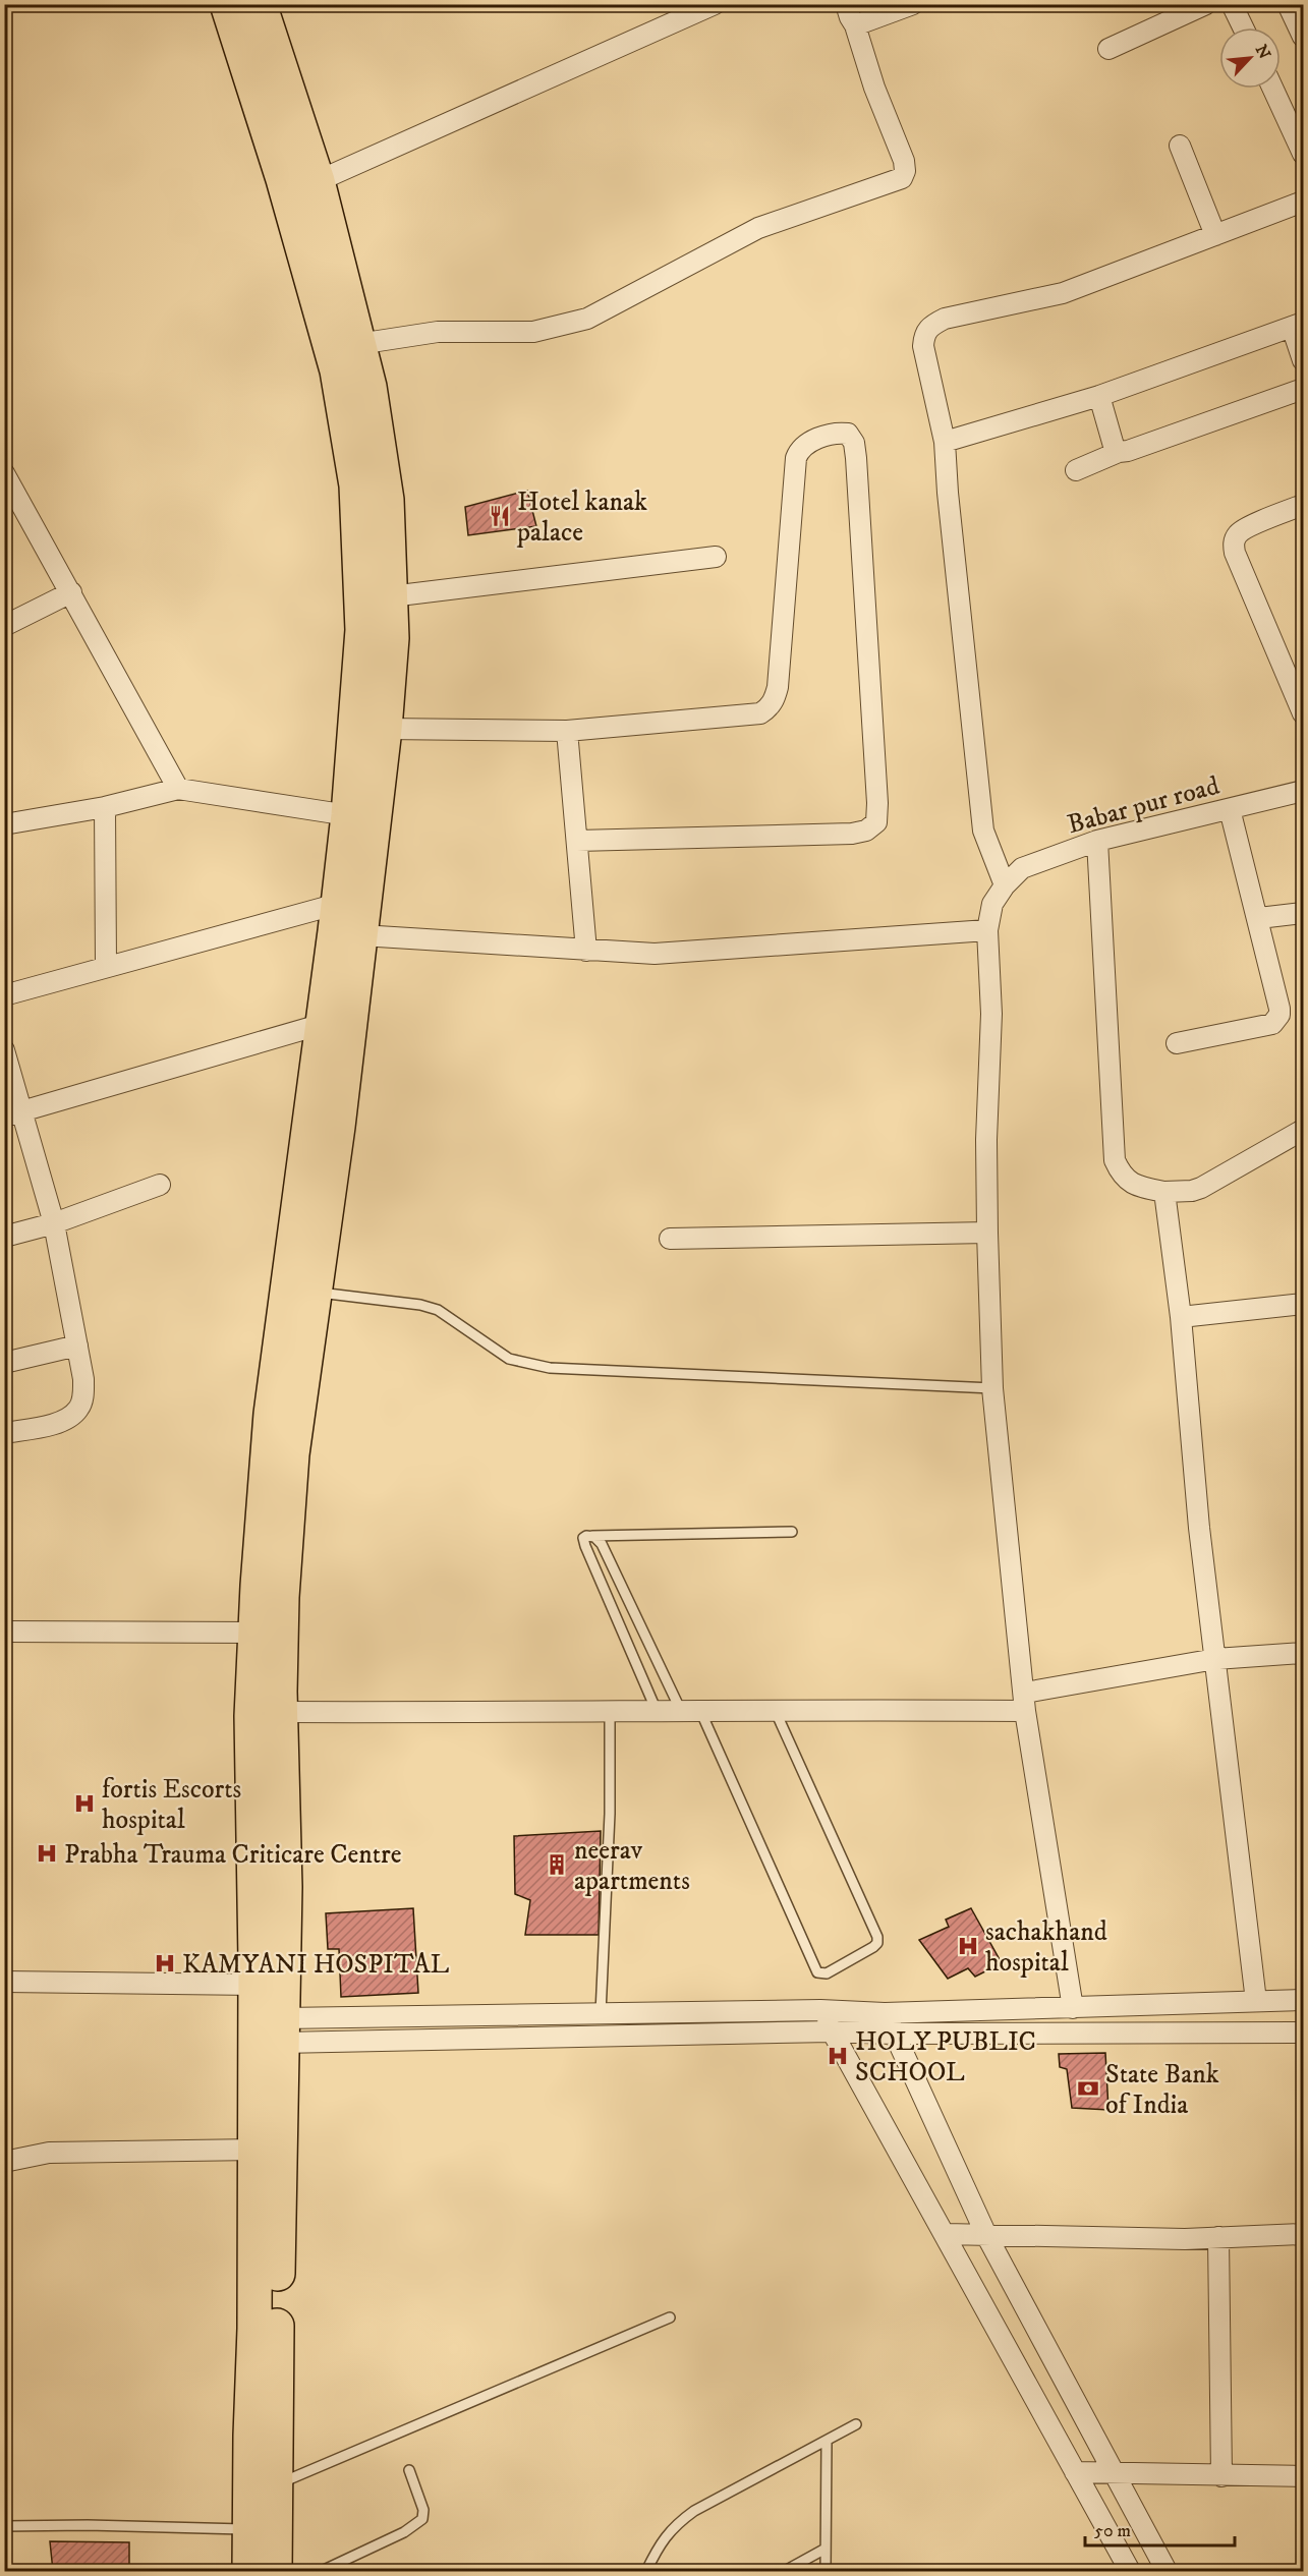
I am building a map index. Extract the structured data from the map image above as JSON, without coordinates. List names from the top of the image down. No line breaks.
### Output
{"streets":{"street":["Babar pur road"]},"places":{"restaurant":["Hotel kanak palace"],"hospital":["fortis Escorts hospital","Prabha Trauma Criticare Centre","sachakhand hospital","KAMYANI HOSPITAL","HOLY PUBLIC SCHOOL"],"building":["neerav apartments"],"bank":["State Bank of India"]},"scale_bar":"50 m","north":"top right"}
